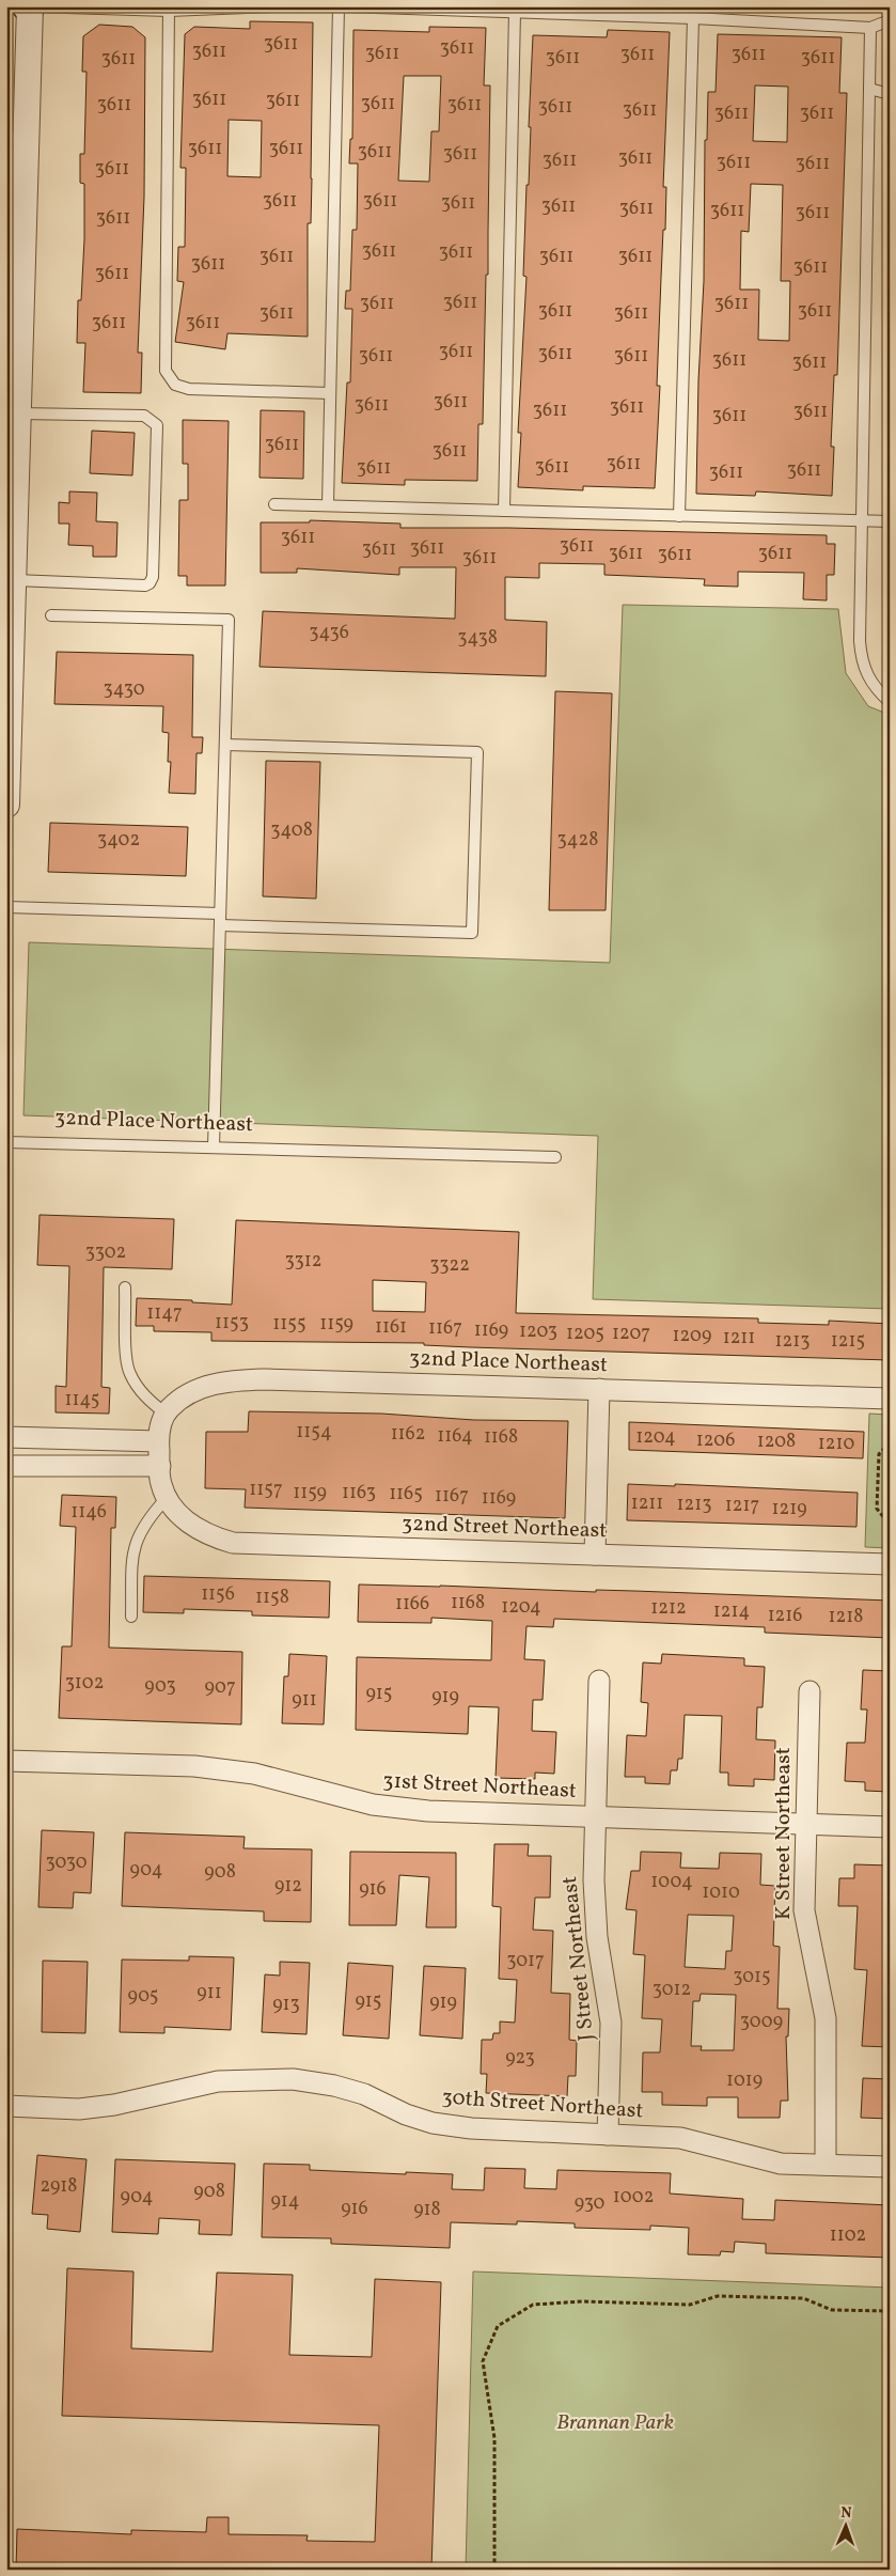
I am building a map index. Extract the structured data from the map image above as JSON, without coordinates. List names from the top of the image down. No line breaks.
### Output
{"streets":{"street":["32nd Place Northeast","32nd Street Northeast","31st Street Northeast","K Street Northeast","J Street Northeast","30th Street Northeast"]},"crossings":[["31st Street Northeast","K Street Northeast"],["31st Street Northeast","J Street Northeast"],["K Street Northeast","30th Street Northeast"],["J Street Northeast","30th Street Northeast"]],"parks":["Brannan Park"],"house_numbers":["3611","3611","3611","3611","3611","3611","3611","3611","3611","3611","3611","3611","3611","3611","3611","3611","3611","3611","3611","3611","3611","3611","3611","3611","3611","3611","3611","3611","3611","3611","3611","3611","3611","3611","3611","3611","3611","3611","3611","3611","3611","3611","3611","3611","3611","3611","3611","3611","3611","3611","3611","3611","3611","3611","3611","3611","3611","3611","3611","3611","3611","3611","3611","3611","3611","3611","3611","3611","3611","3611","3611","3611","3611","3611","3611","3611","3611","3611","3611","3436","3438","3430","3408","3402","3428","3302","3312","3322","1147","1153","1155","1159","1161","1167","1169","1203","1205","1207","1209","1211","1213","1215","1145","1154","1162","1164","1168","1204","1206","1208","1210","1157","1159","1163","1165","1167","1169","1211","1213","1217","1219","1146","1156","1158","1168","1166","1204","1212","1214","1216","1218","3102","903","907","915","919","911","3030","904","908","1004","912","916","1010","3017","3015","3012","911","905","915","919","913","3009","923","1019","2918","908","904","1002","914","930","916","918","1102"],"north":"top"}
